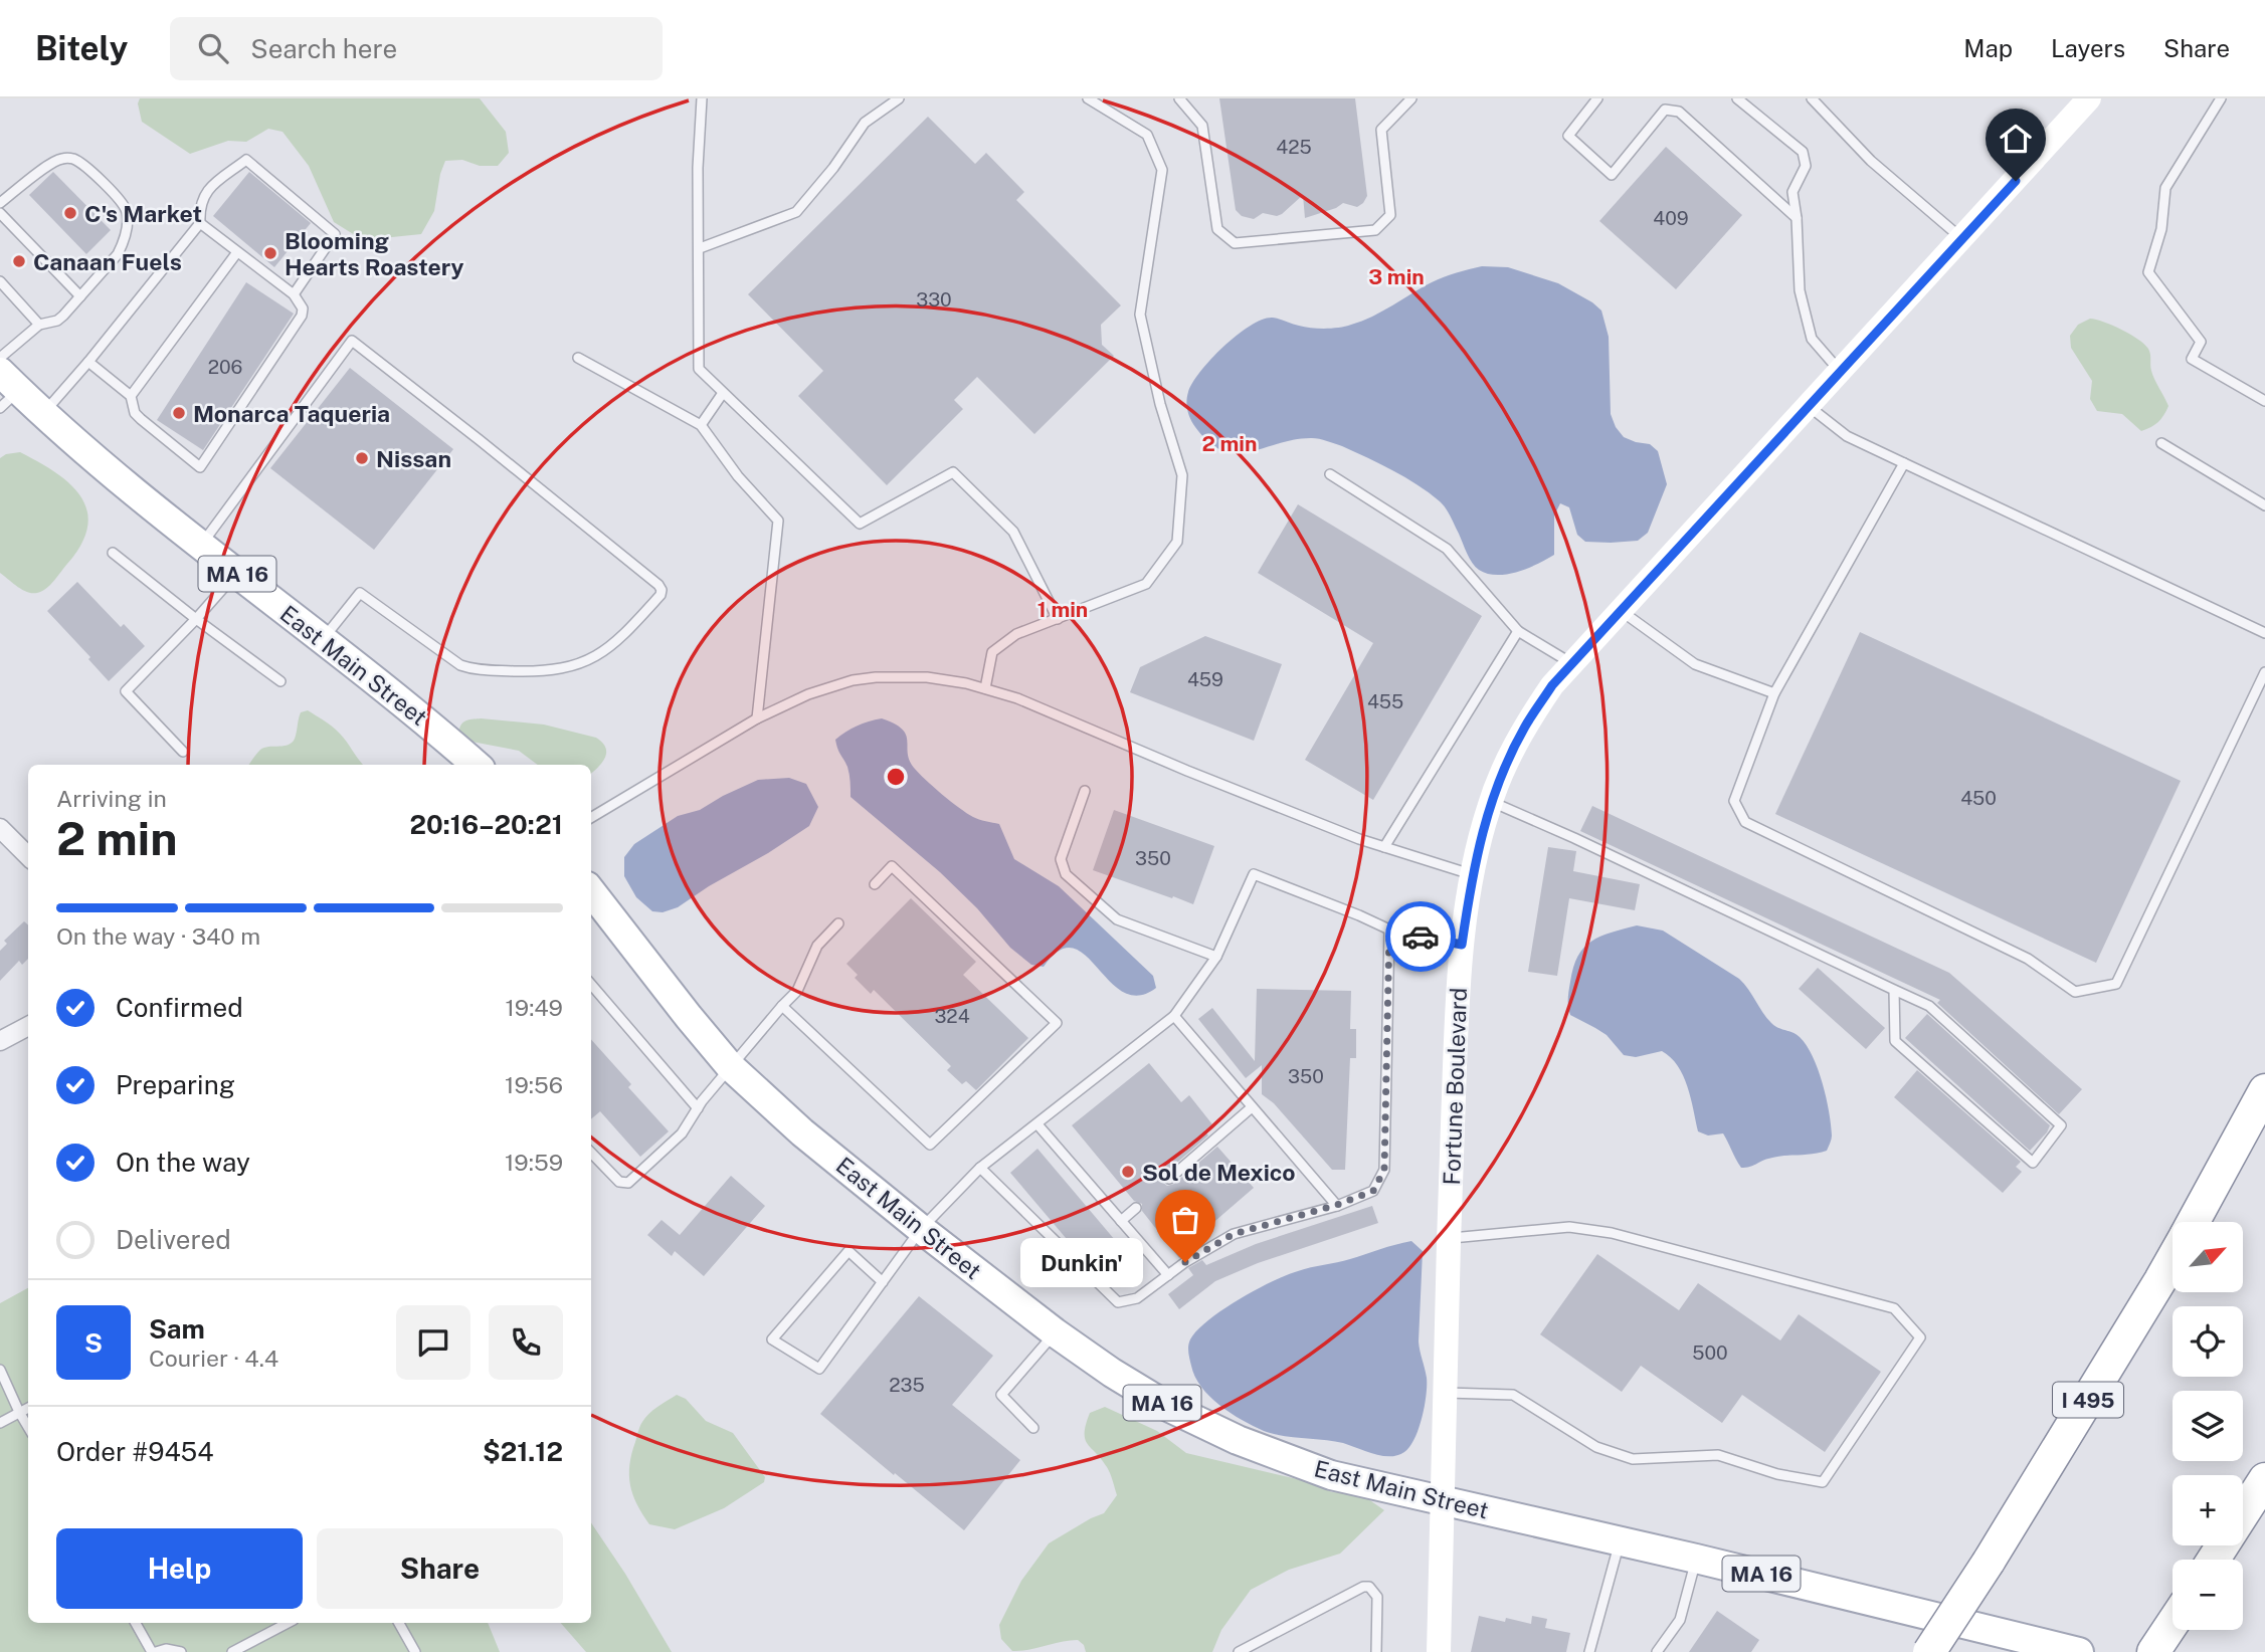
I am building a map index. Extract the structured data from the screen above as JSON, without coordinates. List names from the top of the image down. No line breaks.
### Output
{"streets":{"highway":["I 495"],"main road":["MA 16","East Main Street","Fortune Boulevard"]},"crossings":[["East Main Street","Fortune Boulevard"]],"places":["C's Market","Blooming Hearts Roastery","Canaan Fuels","Monarca Taqueria","Nissan","Sol de Mexico","Dunkin'"],"house_numbers":["425","409","330","206","459","455","450","350","324","350","500","235"],"north":"top right","page":{"header":"Bitely","search":"Search here","nav":["Map","Layers","Share"],"heading":["2 min","Arriving in","20:16–20:21"],"panel":["Sam","Courier · 4.4","Order #9454","$21.12"],"bar":"On the way · 340 m","list":[["Confirmed","19:49"],["Preparing","19:56"],["On the way","19:59"],"Delivered"],"map_buttons":["+","−"],"bubble":"Dunkin'","round":"S","buttons":["Help","Share"]},"rings":["3 min","2 min","1 min"]}
